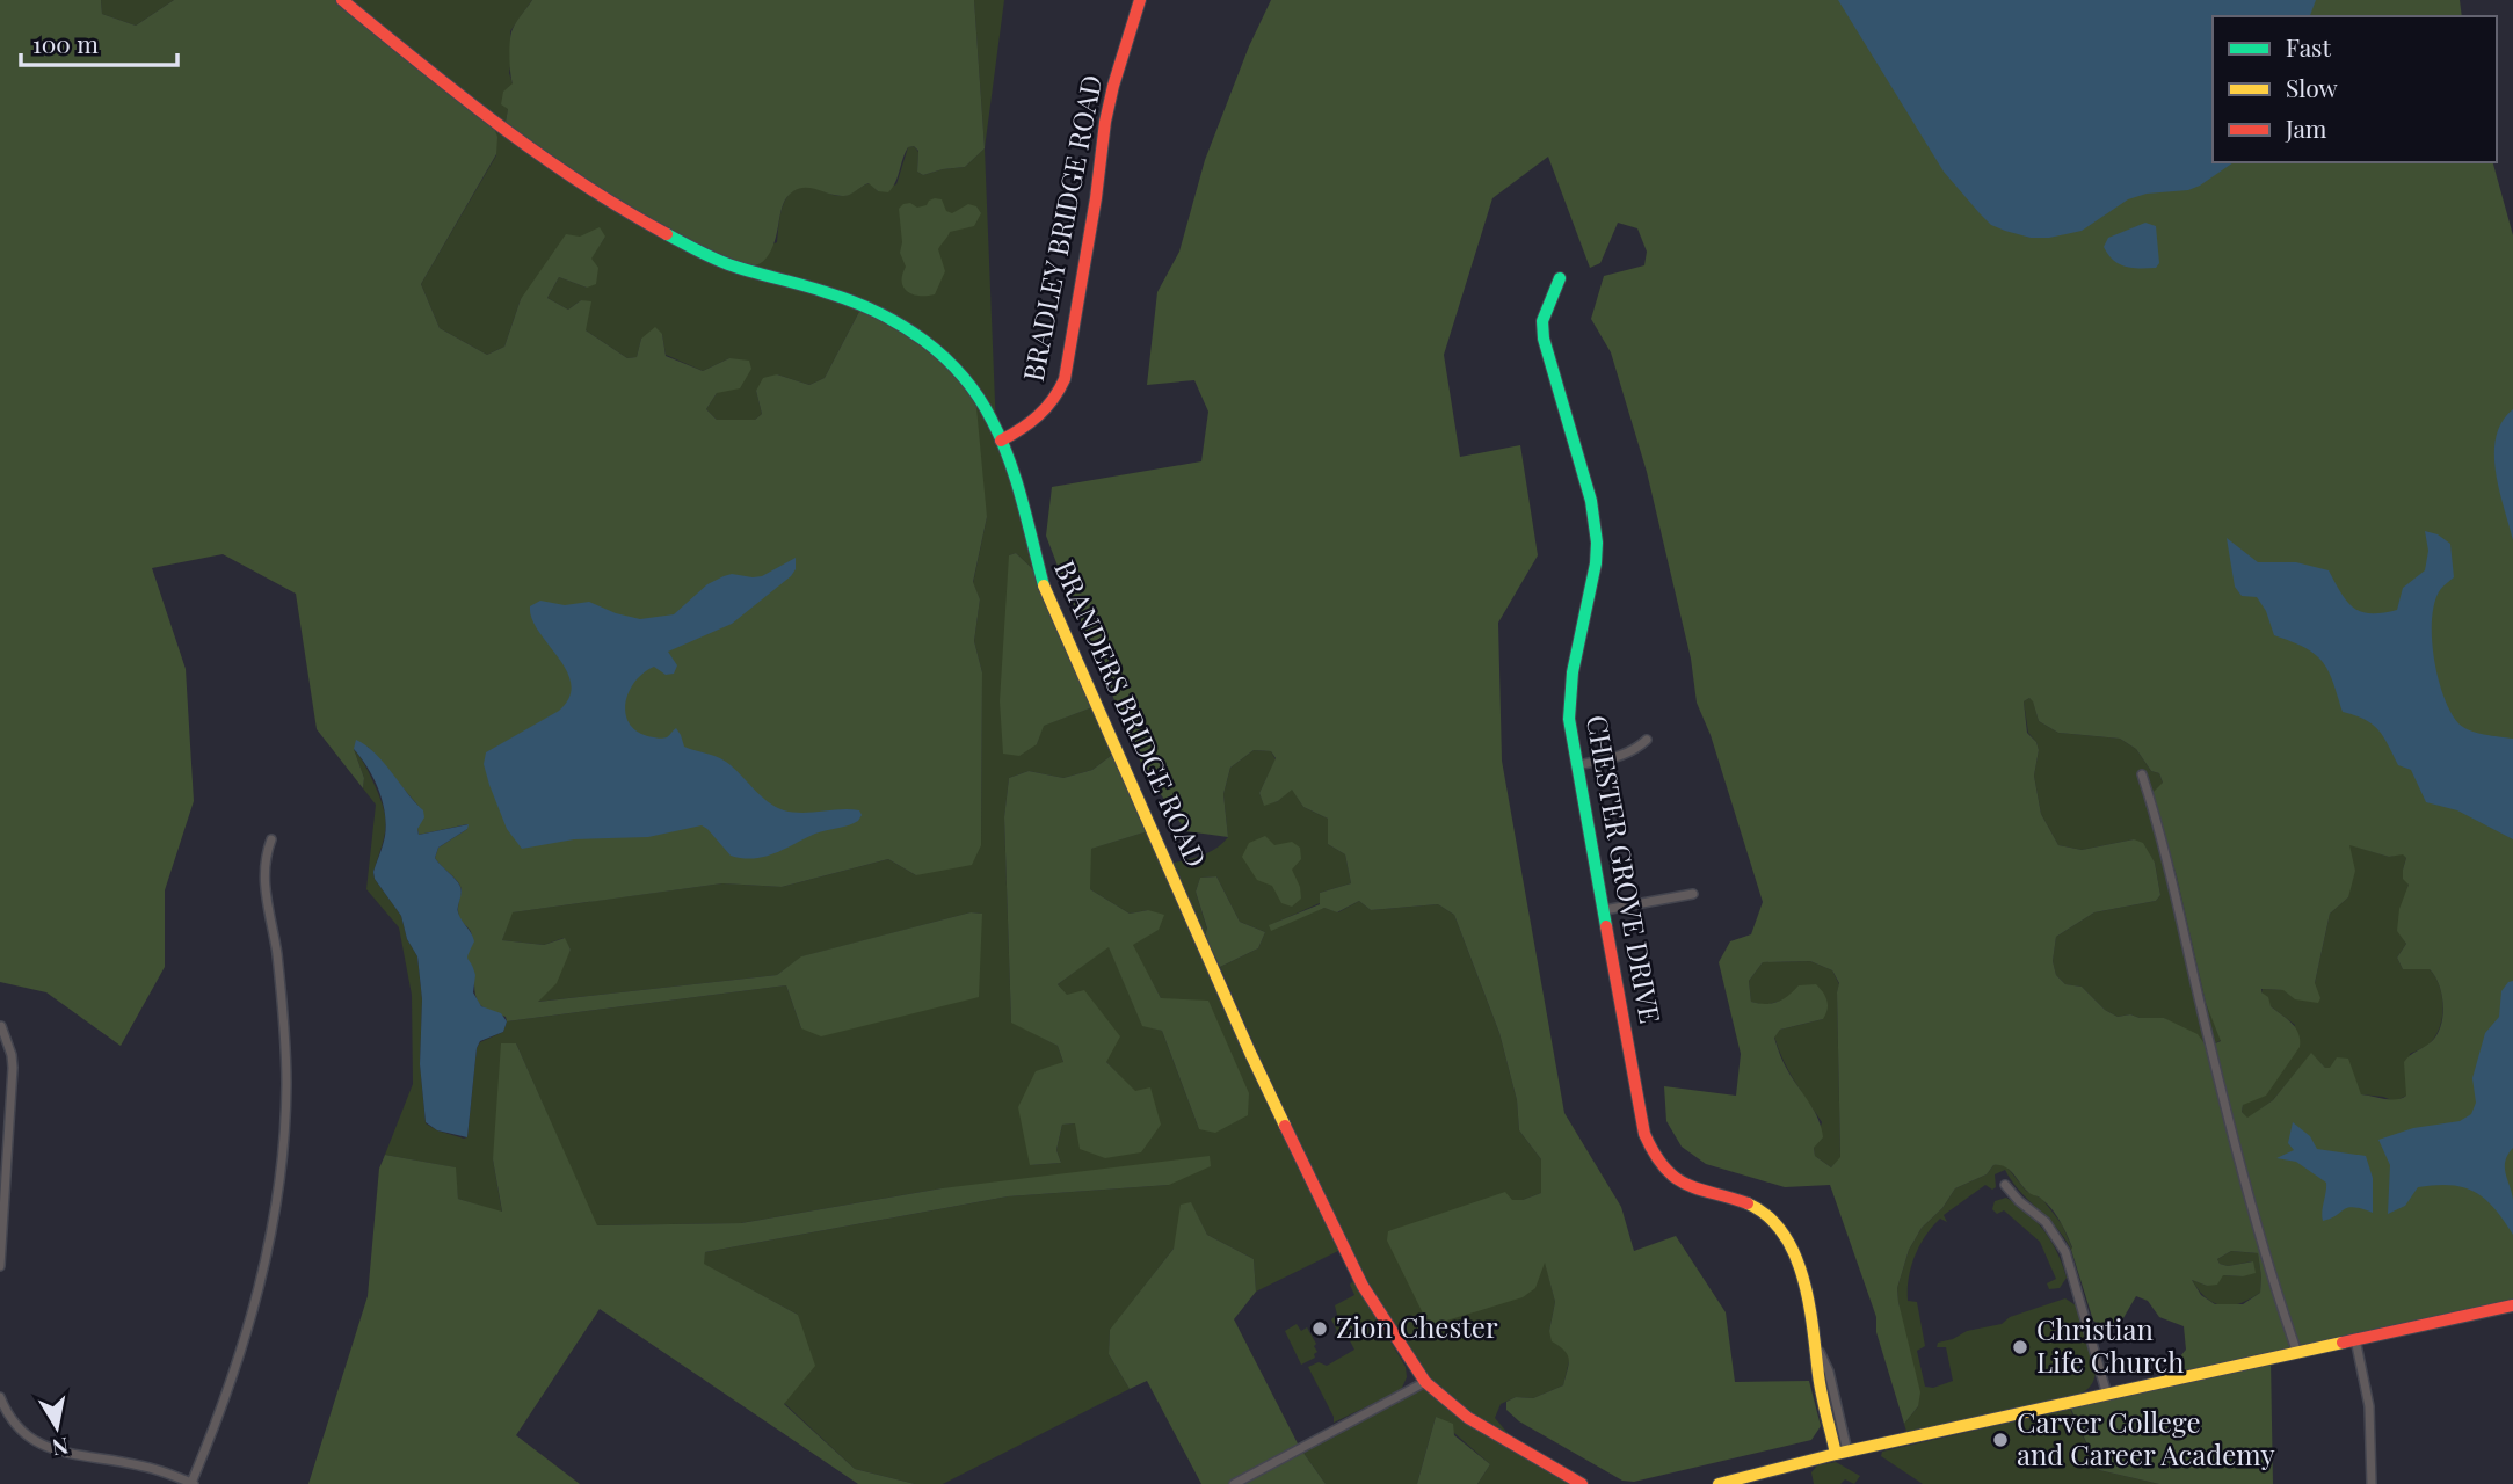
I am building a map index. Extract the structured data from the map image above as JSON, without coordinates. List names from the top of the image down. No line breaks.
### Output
{"streets":{"street":["BRADLEY BRIDGE ROAD","BRANDERS BRIDGE ROAD","CHESTER GROVE DRIVE"]},"crossings":[["BRADLEY BRIDGE ROAD","BRANDERS BRIDGE ROAD"]],"places":["Zion Chester","Christian Life Church","Carver College and Career Academy"],"legend":["Fast","Slow","Jam"],"scale_bar":"100 m","north":"bottom"}
